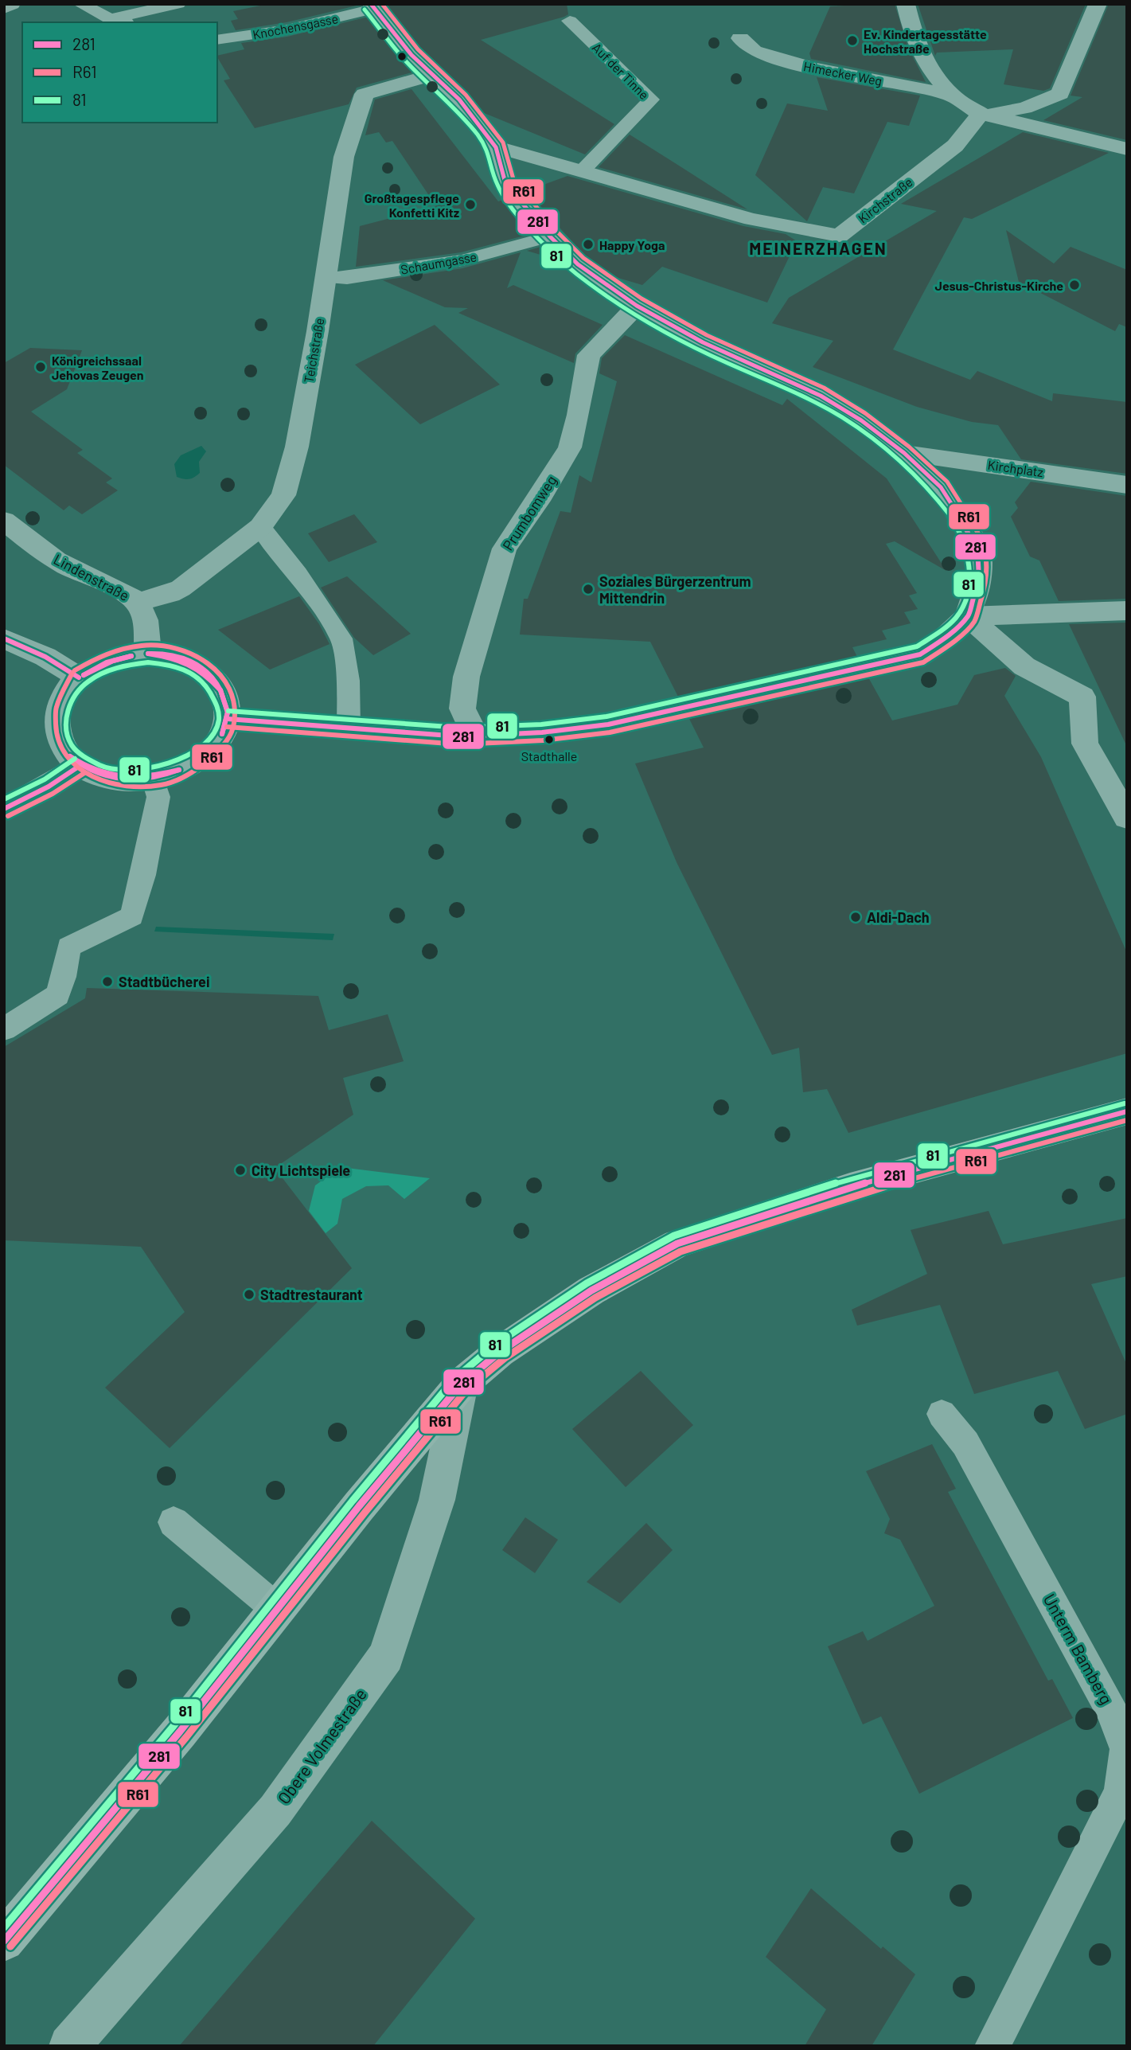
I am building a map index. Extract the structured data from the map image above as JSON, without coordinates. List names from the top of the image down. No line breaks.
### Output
{"streets":{"street":["Himecker Weg","Kirchstraße","Teichstraße","Kirchplatz","Prumbomweg","Lindenstraße","Obere Volmestraße"],"lane":["Knochensgasse","Auf der Tinne","Schaumgasse","Unterm Bamberg"]},"crossings":[["Auf der Tinne","Kirchstraße"],["Schaumgasse","Teichstraße"],["Teichstraße","Lindenstraße"]],"districts":["MEINERZHAGEN"],"places":["Ev. Kindertagesstätte Hochstraße","Großtagespflege Konfetti Kitz","Happy Yoga","Jesus-Christus-Kirche","Königreichssaal Jehovas Zeugen","Soziales Bürgerzentrum Mittendrin","Stadthalle","Aldi-Dach","Stadtbücherei","City Lichtspiele","Stadtrestaurant"],"lines":["transit line 281","transit line R61","transit line 81"],"legend":["281","R61","81"]}
